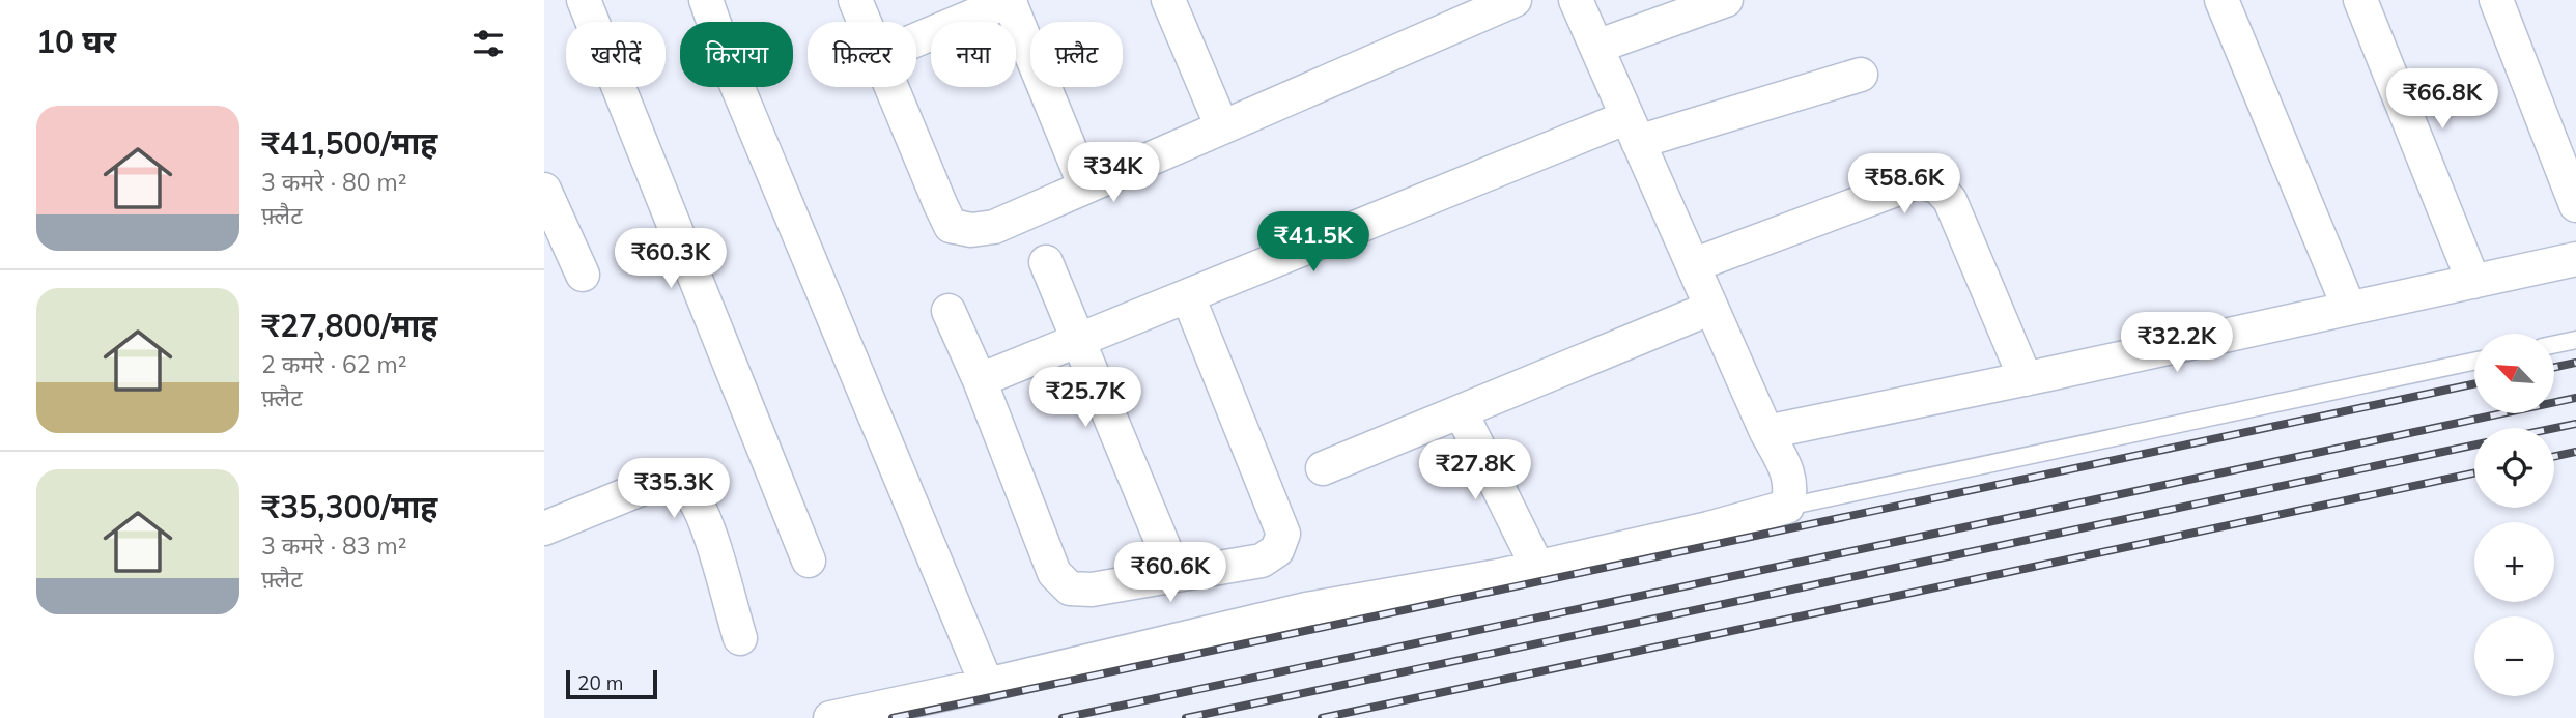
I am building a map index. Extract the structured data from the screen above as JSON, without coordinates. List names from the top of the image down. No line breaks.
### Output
{"scale_bar":"20 m","north":"top left","page":{"heading":"10 घर","chip":["खरीदें","किराया","फ़िल्टर","नया","फ़्लैट"],"price":["₹66.8K","₹34K","₹58.6K","₹41.5K","₹60.3K","₹32.2K","₹25.7K","₹27.8K","₹35.3K","₹60.6K"],"list":[{"name":"₹41,500/माह","note":"3 कमरे · 80 m² · फ़्लैट"},{"name":"₹27,800/माह","note":"2 कमरे · 62 m² · फ़्लैट"},{"name":"₹35,300/माह","note":"3 कमरे · 83 m² · फ़्लैट"}],"map_buttons":["+","−"],"scale":"20 m"}}
